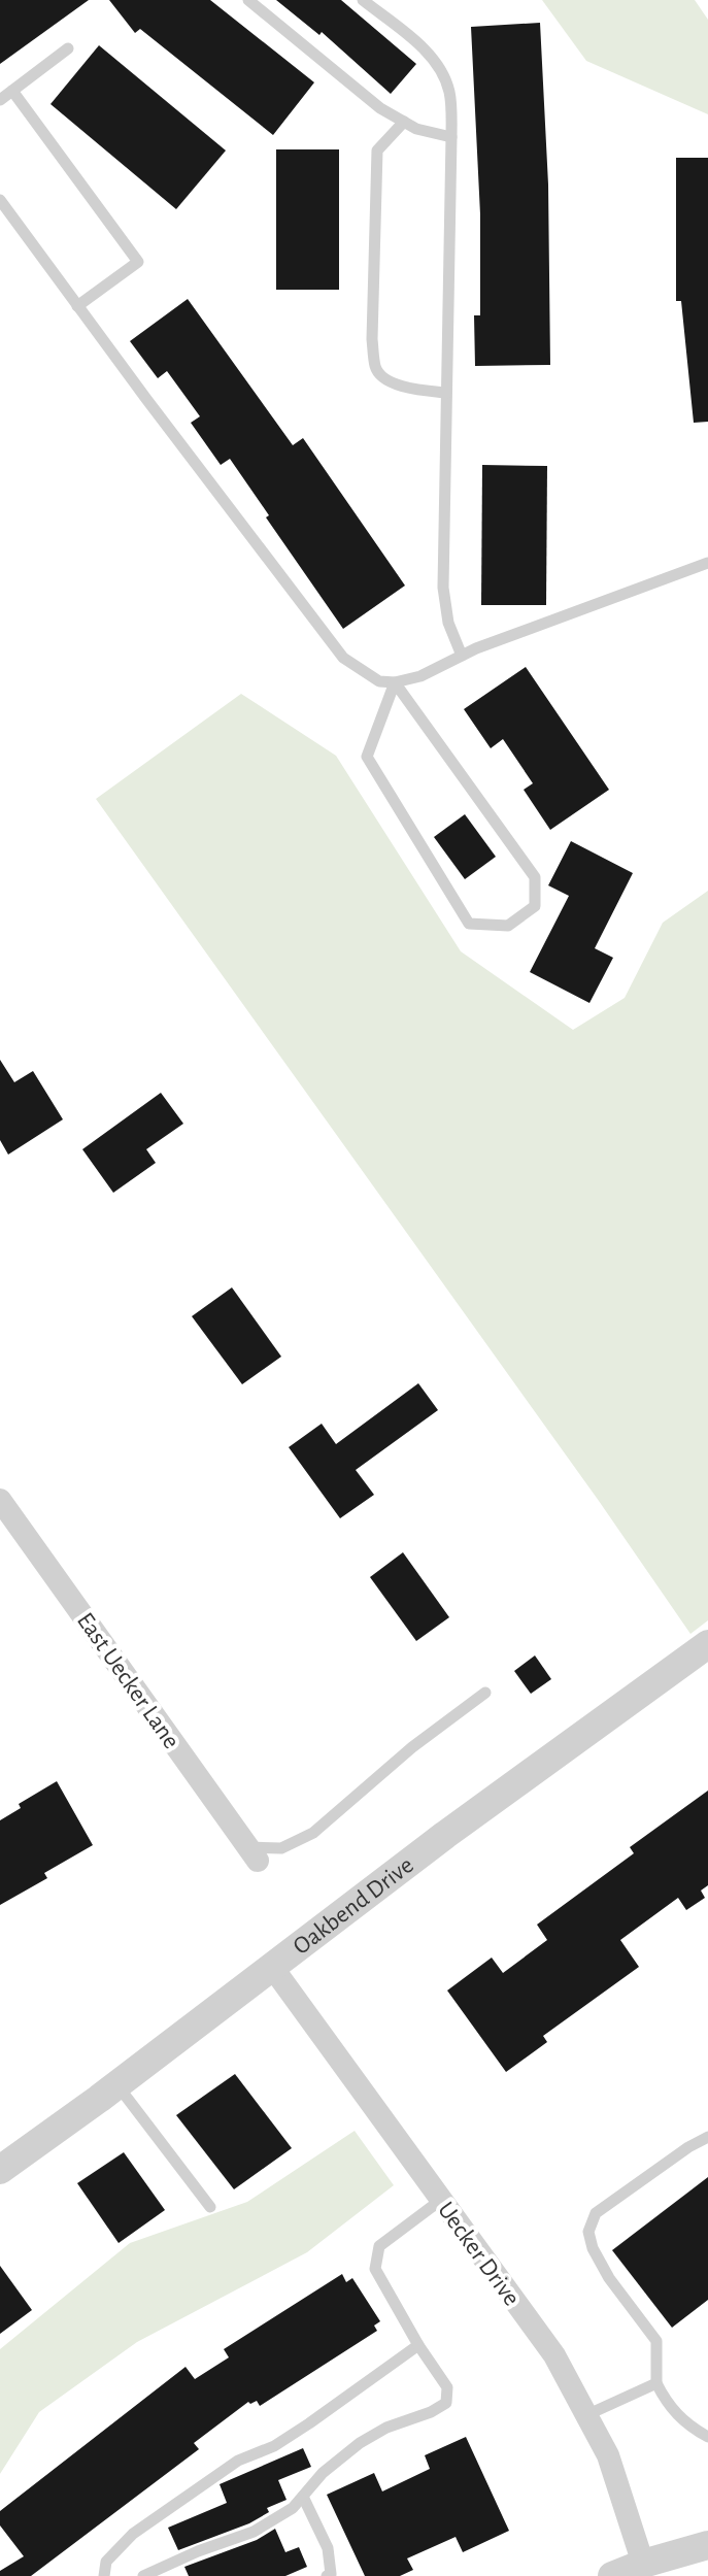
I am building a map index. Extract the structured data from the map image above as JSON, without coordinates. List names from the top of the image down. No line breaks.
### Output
{"streets":{"street":["East Uecker Lane","Oakbend Drive","Uecker Drive"]},"crossings":[["Oakbend Drive","Uecker Drive"]]}
